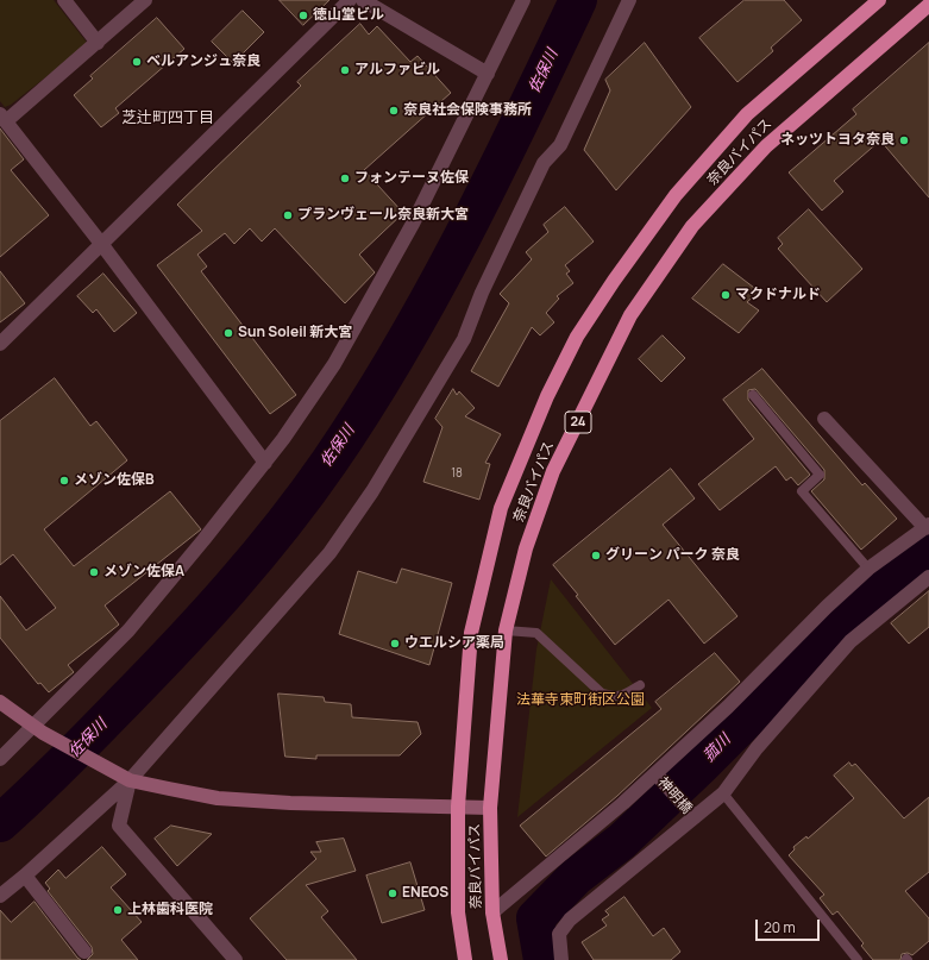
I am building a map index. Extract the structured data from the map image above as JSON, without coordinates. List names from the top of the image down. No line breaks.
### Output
{"streets":{"highway":["奈良バイパス","24"],"street":["神明橋"]},"districts":["芝辻町四丁目"],"water":["佐保川","菰川"],"parks":["法華寺東町街区公園"],"places":["徳山堂ビル","ベルアンジュ奈良","アルファビル","奈良社会保険事務所","ネッツトヨタ奈良","フォンテーヌ佐保","プランヴェール奈良新大宮","マクドナルド","Sun Soleil 新大宮","メゾン佐保B","グリーン パーク 奈良","メゾン佐保A","ウエルシア薬局","ENEOS","上林歯科医院"],"house_numbers":["18"],"scale_bar":"20 m"}
